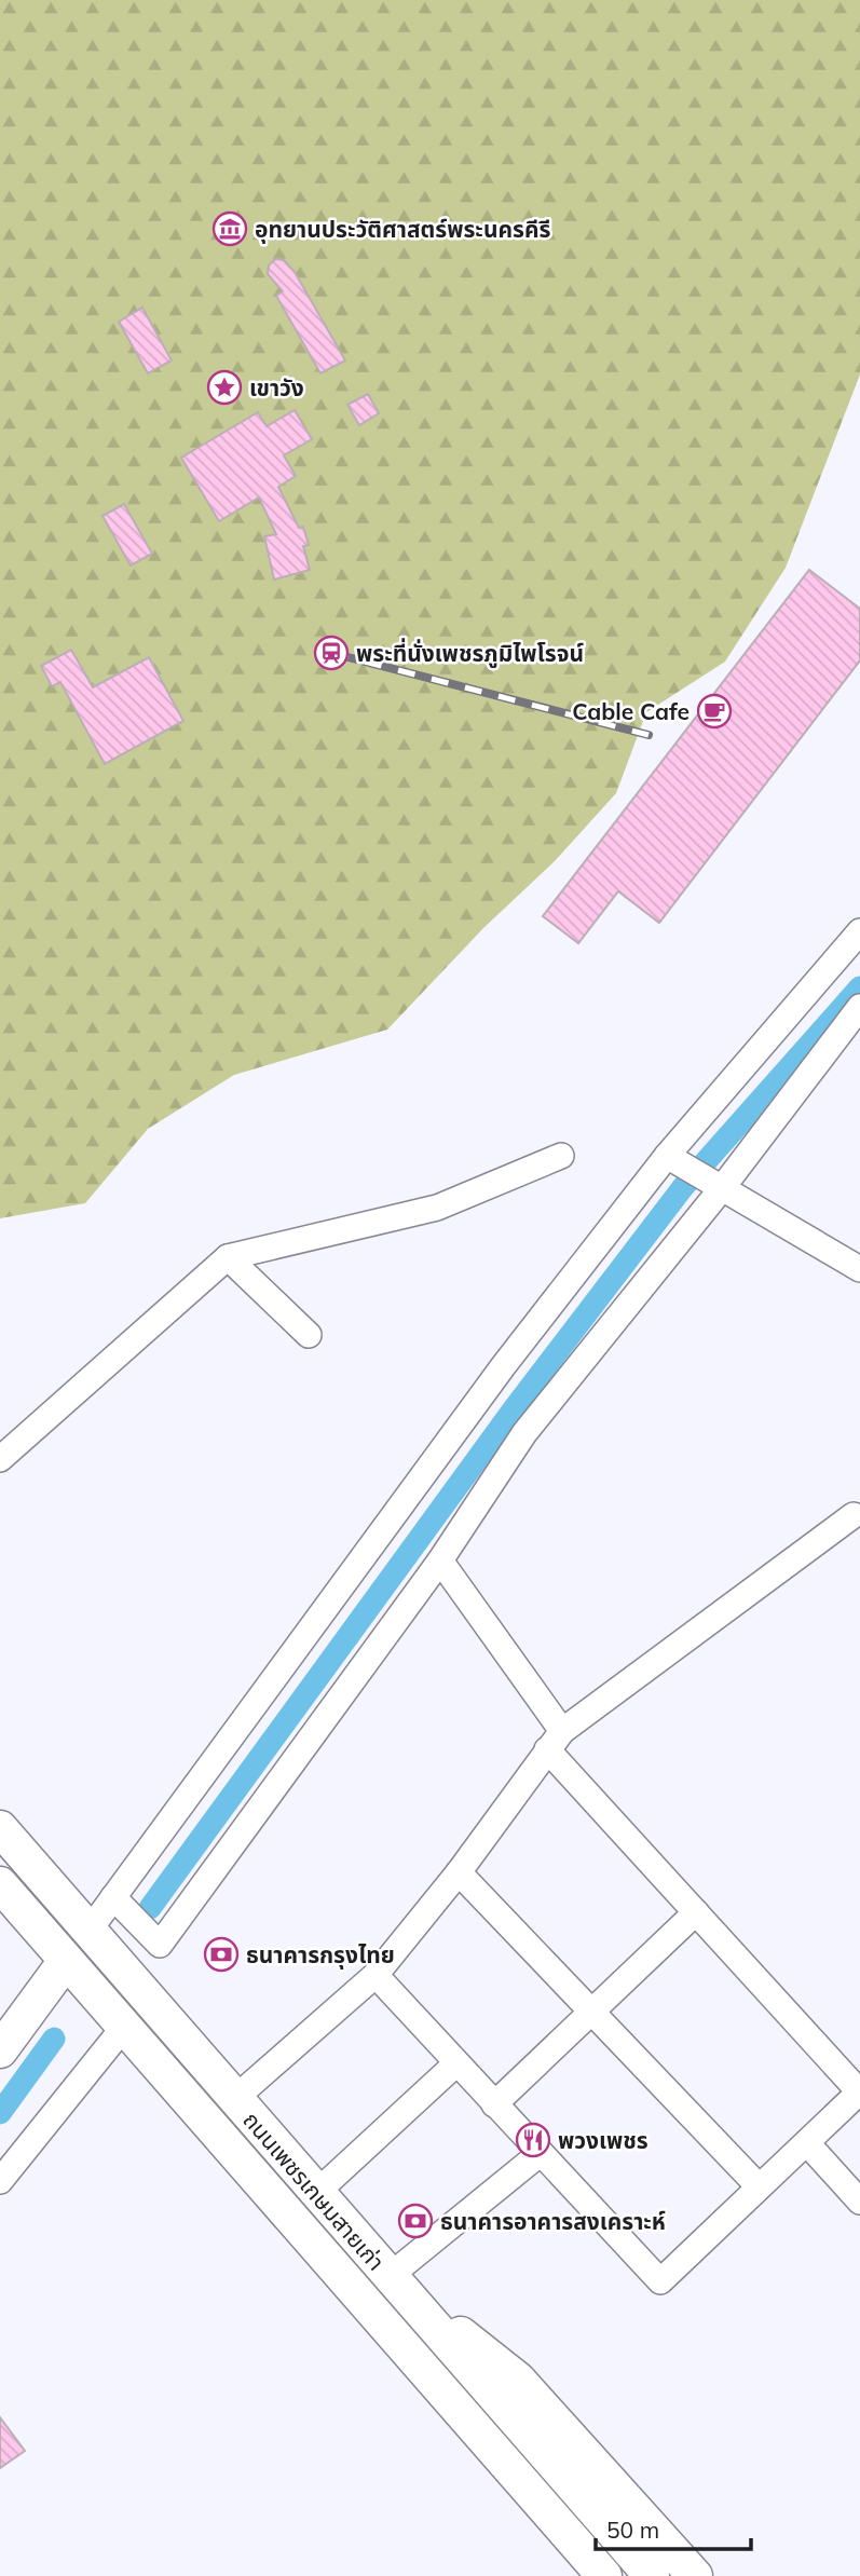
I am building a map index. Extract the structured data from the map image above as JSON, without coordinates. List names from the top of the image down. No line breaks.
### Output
{"streets":{"main road":["ถนนเพชรเกษมสายเก่า"]},"places":{"museum":["อุทยานประวัติศาสตร์พระนครคีรี"],"place":["เขาวัง"],"station":["พระที่นั่งเพชรภูมิไพโรจน์"],"cafe":["Cable Cafe"],"bank":["ธนาคารกรุงไทย","ธนาคารอาคารสงเคราะห์"],"restaurant":["พวงเพชร"]},"scale_bar":"50 m"}
